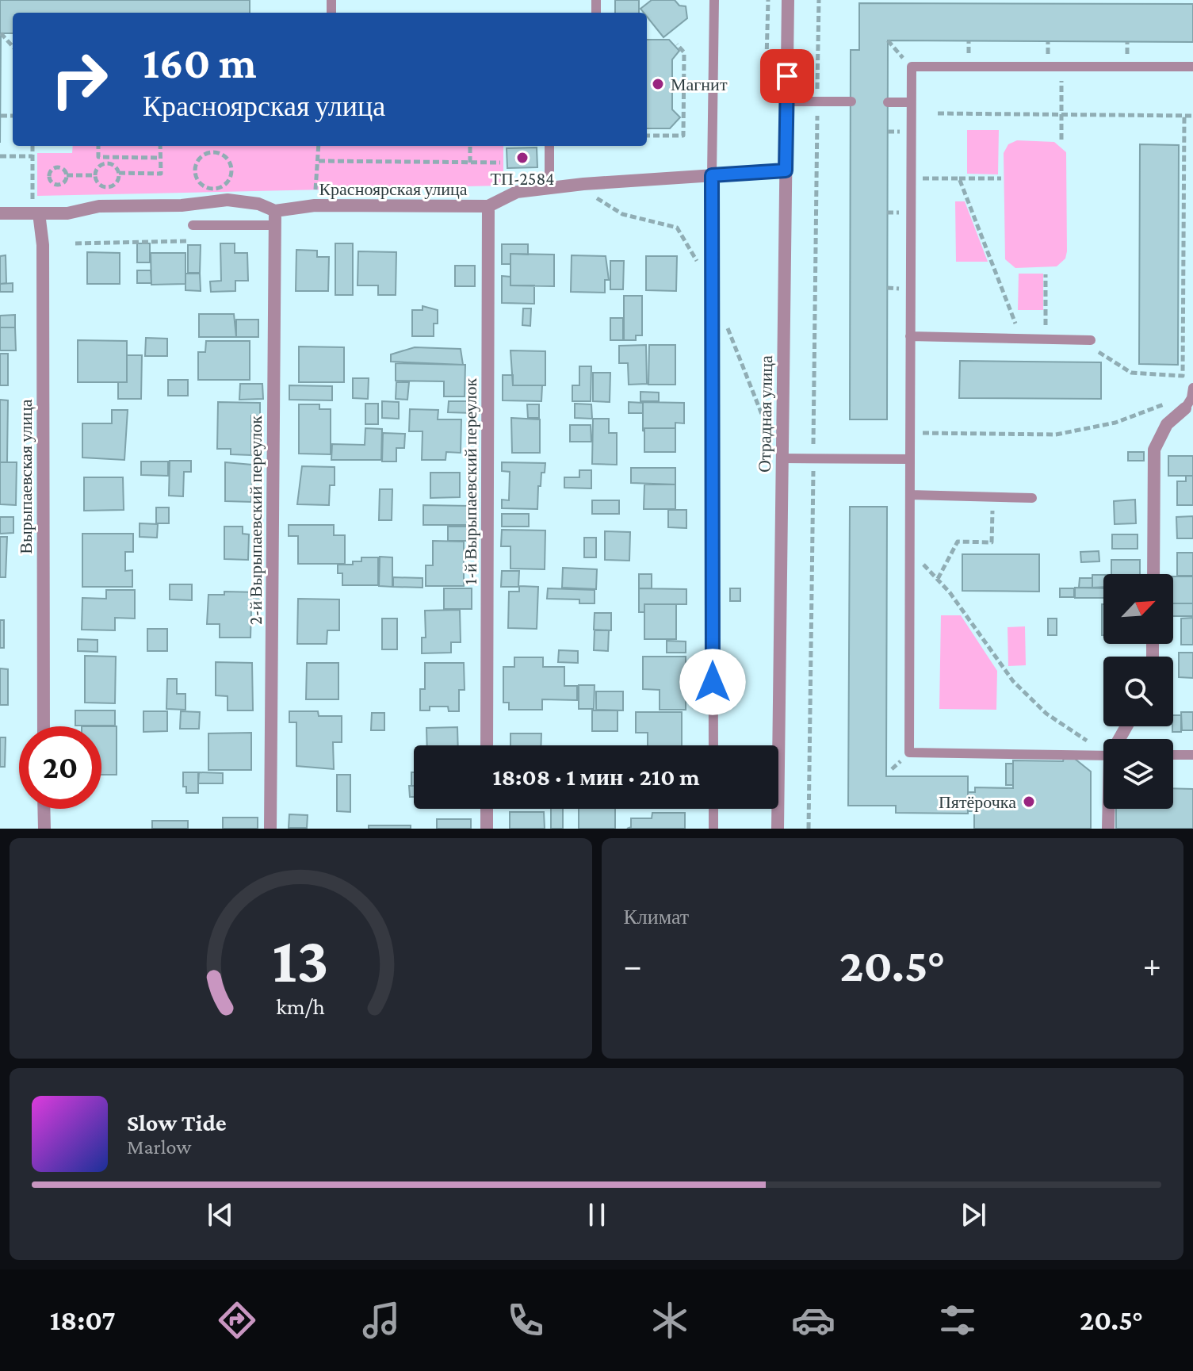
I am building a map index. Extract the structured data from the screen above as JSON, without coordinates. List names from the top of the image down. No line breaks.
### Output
{"streets":{"street":["Красноярская улица","Отрадная улица","Вырыпаевская улица","1-й Вырыпаевский переулок","2-й Вырыпаевский переулок"]},"crossings":[["Красноярская улица","Отрадная улица"],["Красноярская улица","Вырыпаевская улица"],["Красноярская улица","1-й Вырыпаевский переулок"],["Красноярская улица","2-й Вырыпаевский переулок"]],"places":["Магнит","ТП-2584","Пятёрочка"],"north":"top right","page":{"turn":["160 m","Красноярская улица"],"limit":"20","trip":"18:08 · 1 мин · 210 m","tile":"Климат","heat":["−","20.5°","+"],"song":["Slow Tide","Marlow"],"tabs":["18:07","20.5°"],"gauge":["13","km/h"]}}
